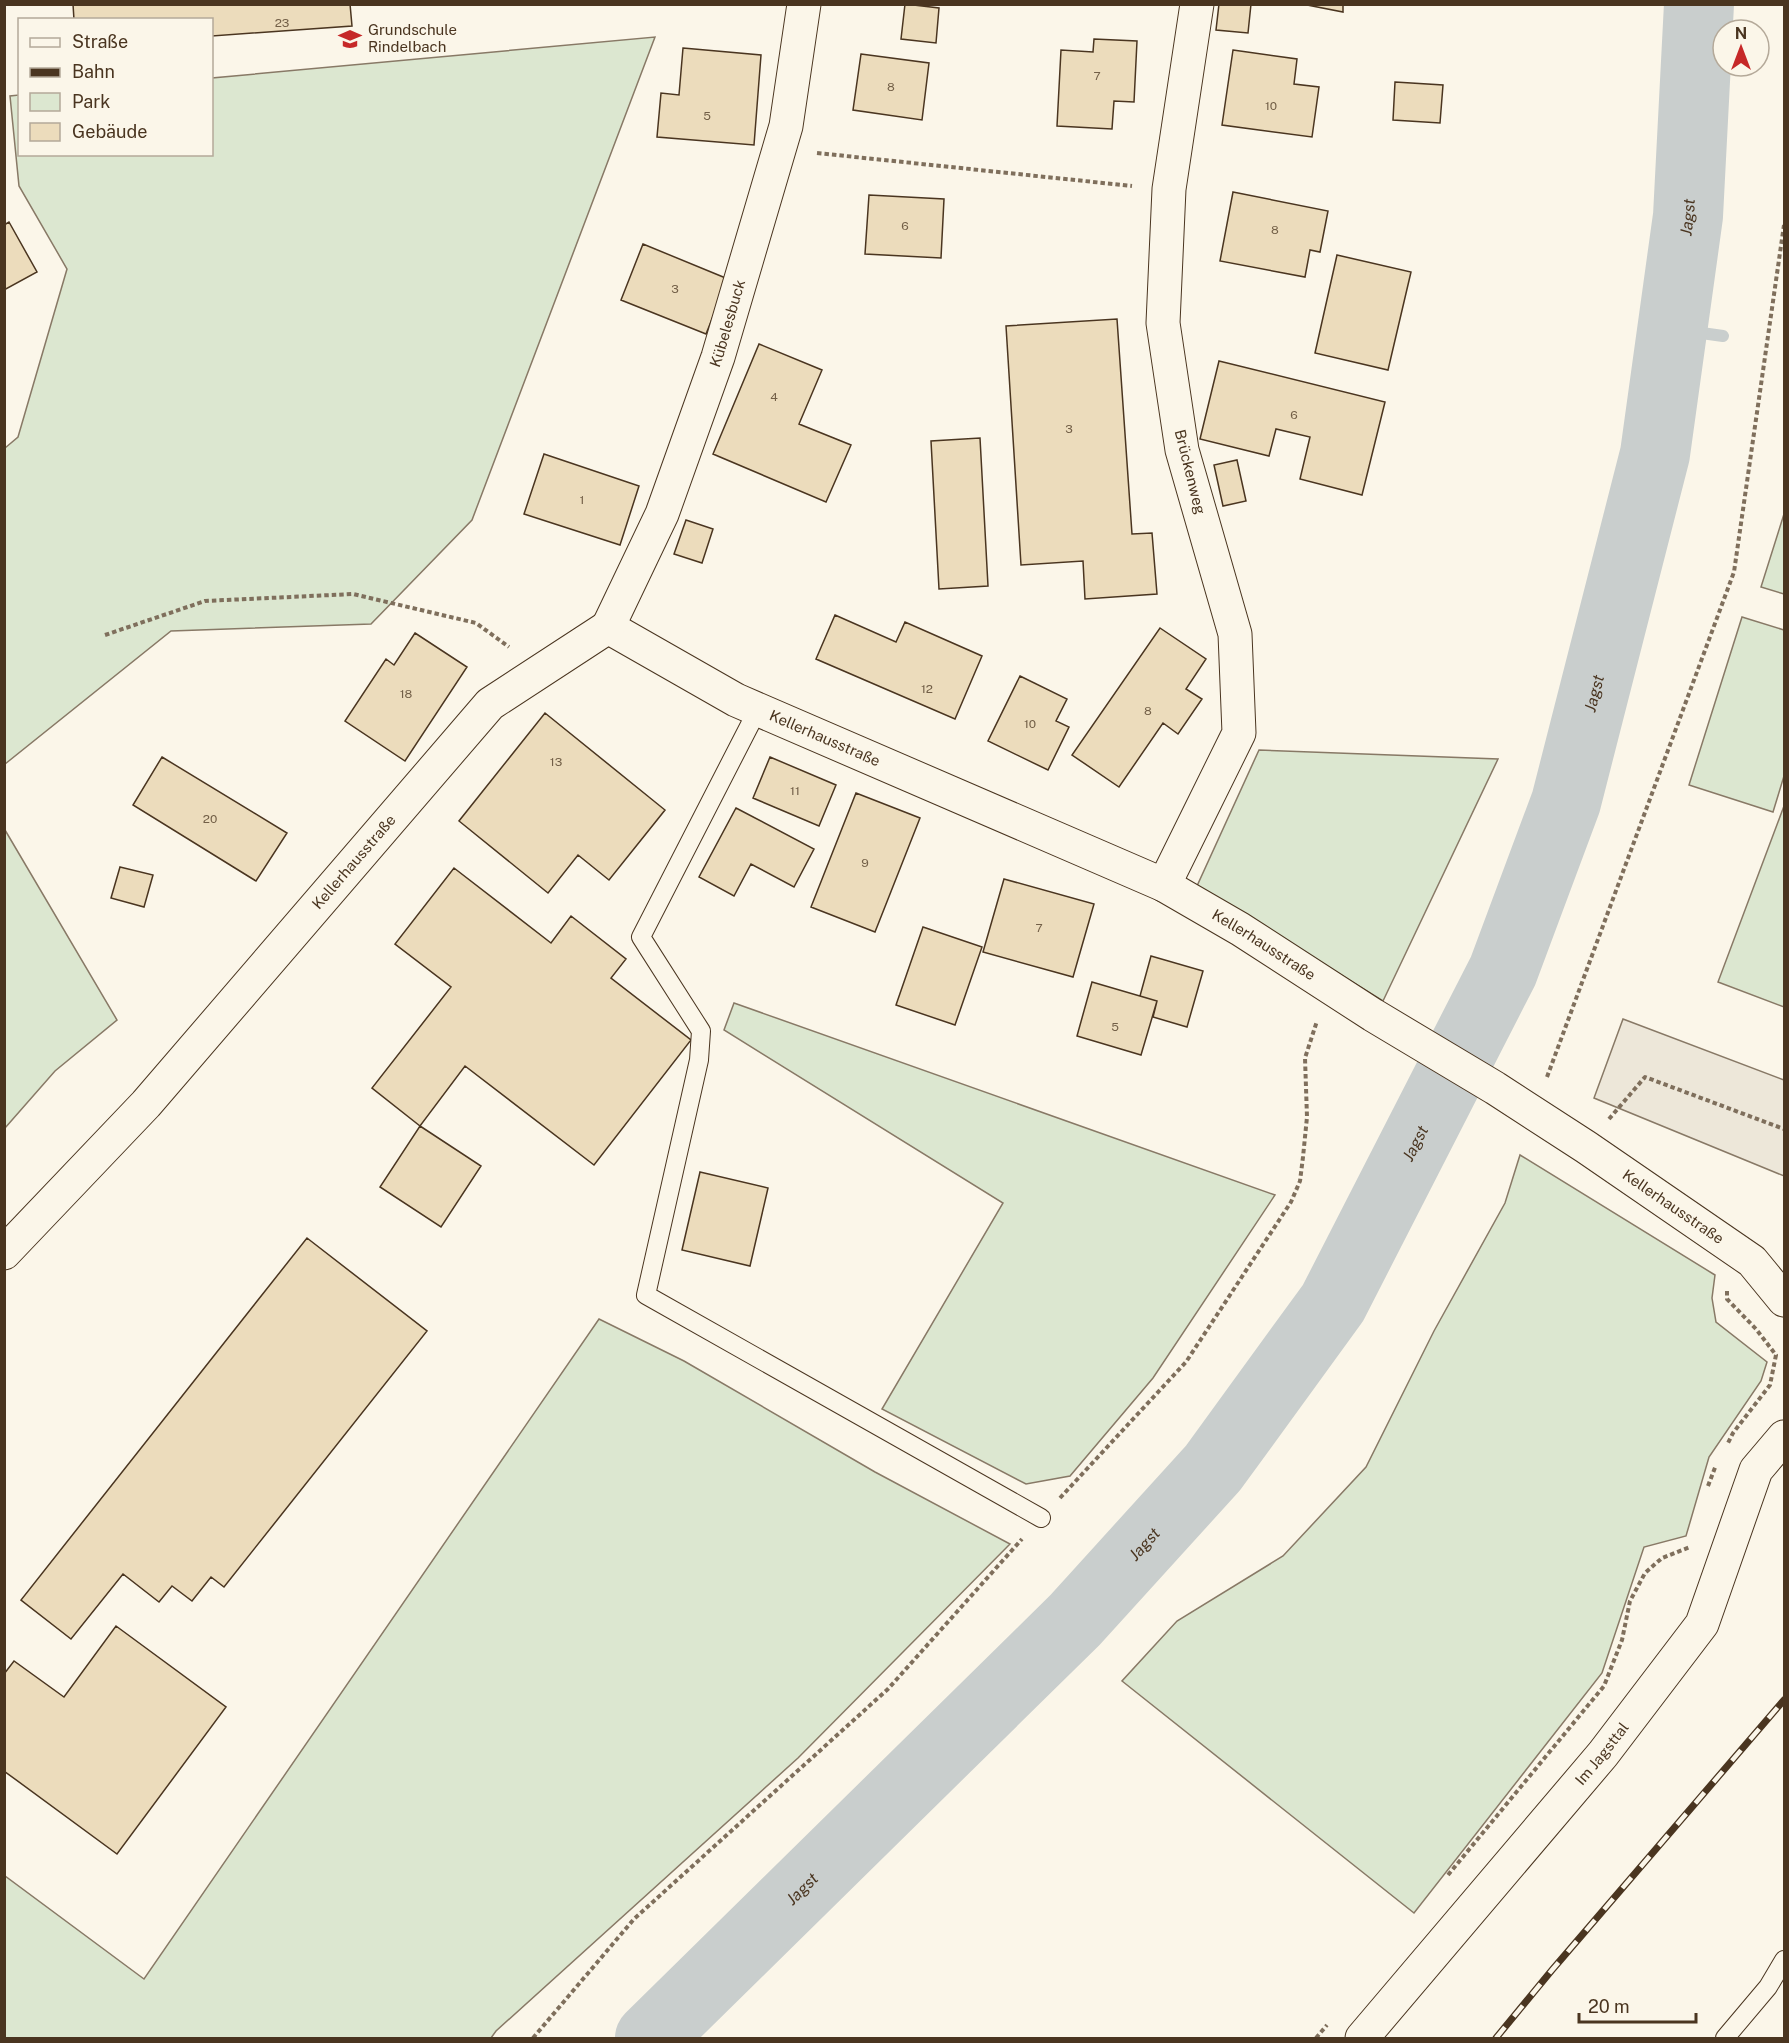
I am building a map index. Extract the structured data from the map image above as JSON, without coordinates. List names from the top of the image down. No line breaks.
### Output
{"streets":{"street":["Kübelesbuck","Brückenweg","Kellerhausstraße","Im Jagsttal"]},"crossings":[["Kübelesbuck","Kellerhausstraße"],["Brückenweg","Kellerhausstraße"]],"water":["Jagst"],"places":{"school or university":["Grundschule Rindelbach"]},"house_numbers":["23","7","8","10","5","6","8","3","4","6","3","1","12","18","8","10","13","11","20","9","7","5"],"legend":["Straße","Bahn","Park","Gebäude"],"scale_bar":"20 m","north":"top"}
